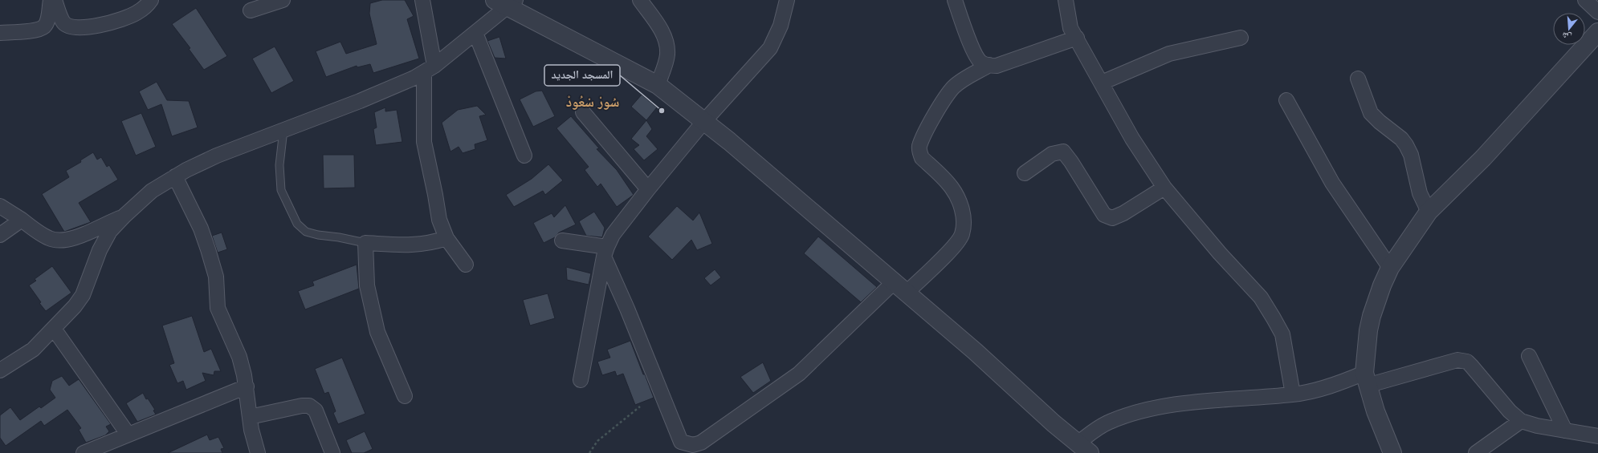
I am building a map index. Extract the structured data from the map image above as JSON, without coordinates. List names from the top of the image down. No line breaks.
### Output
{"districts":["سُورْ سْعُودْ"],"places":["المسجد الجديد"],"north":"bottom"}
